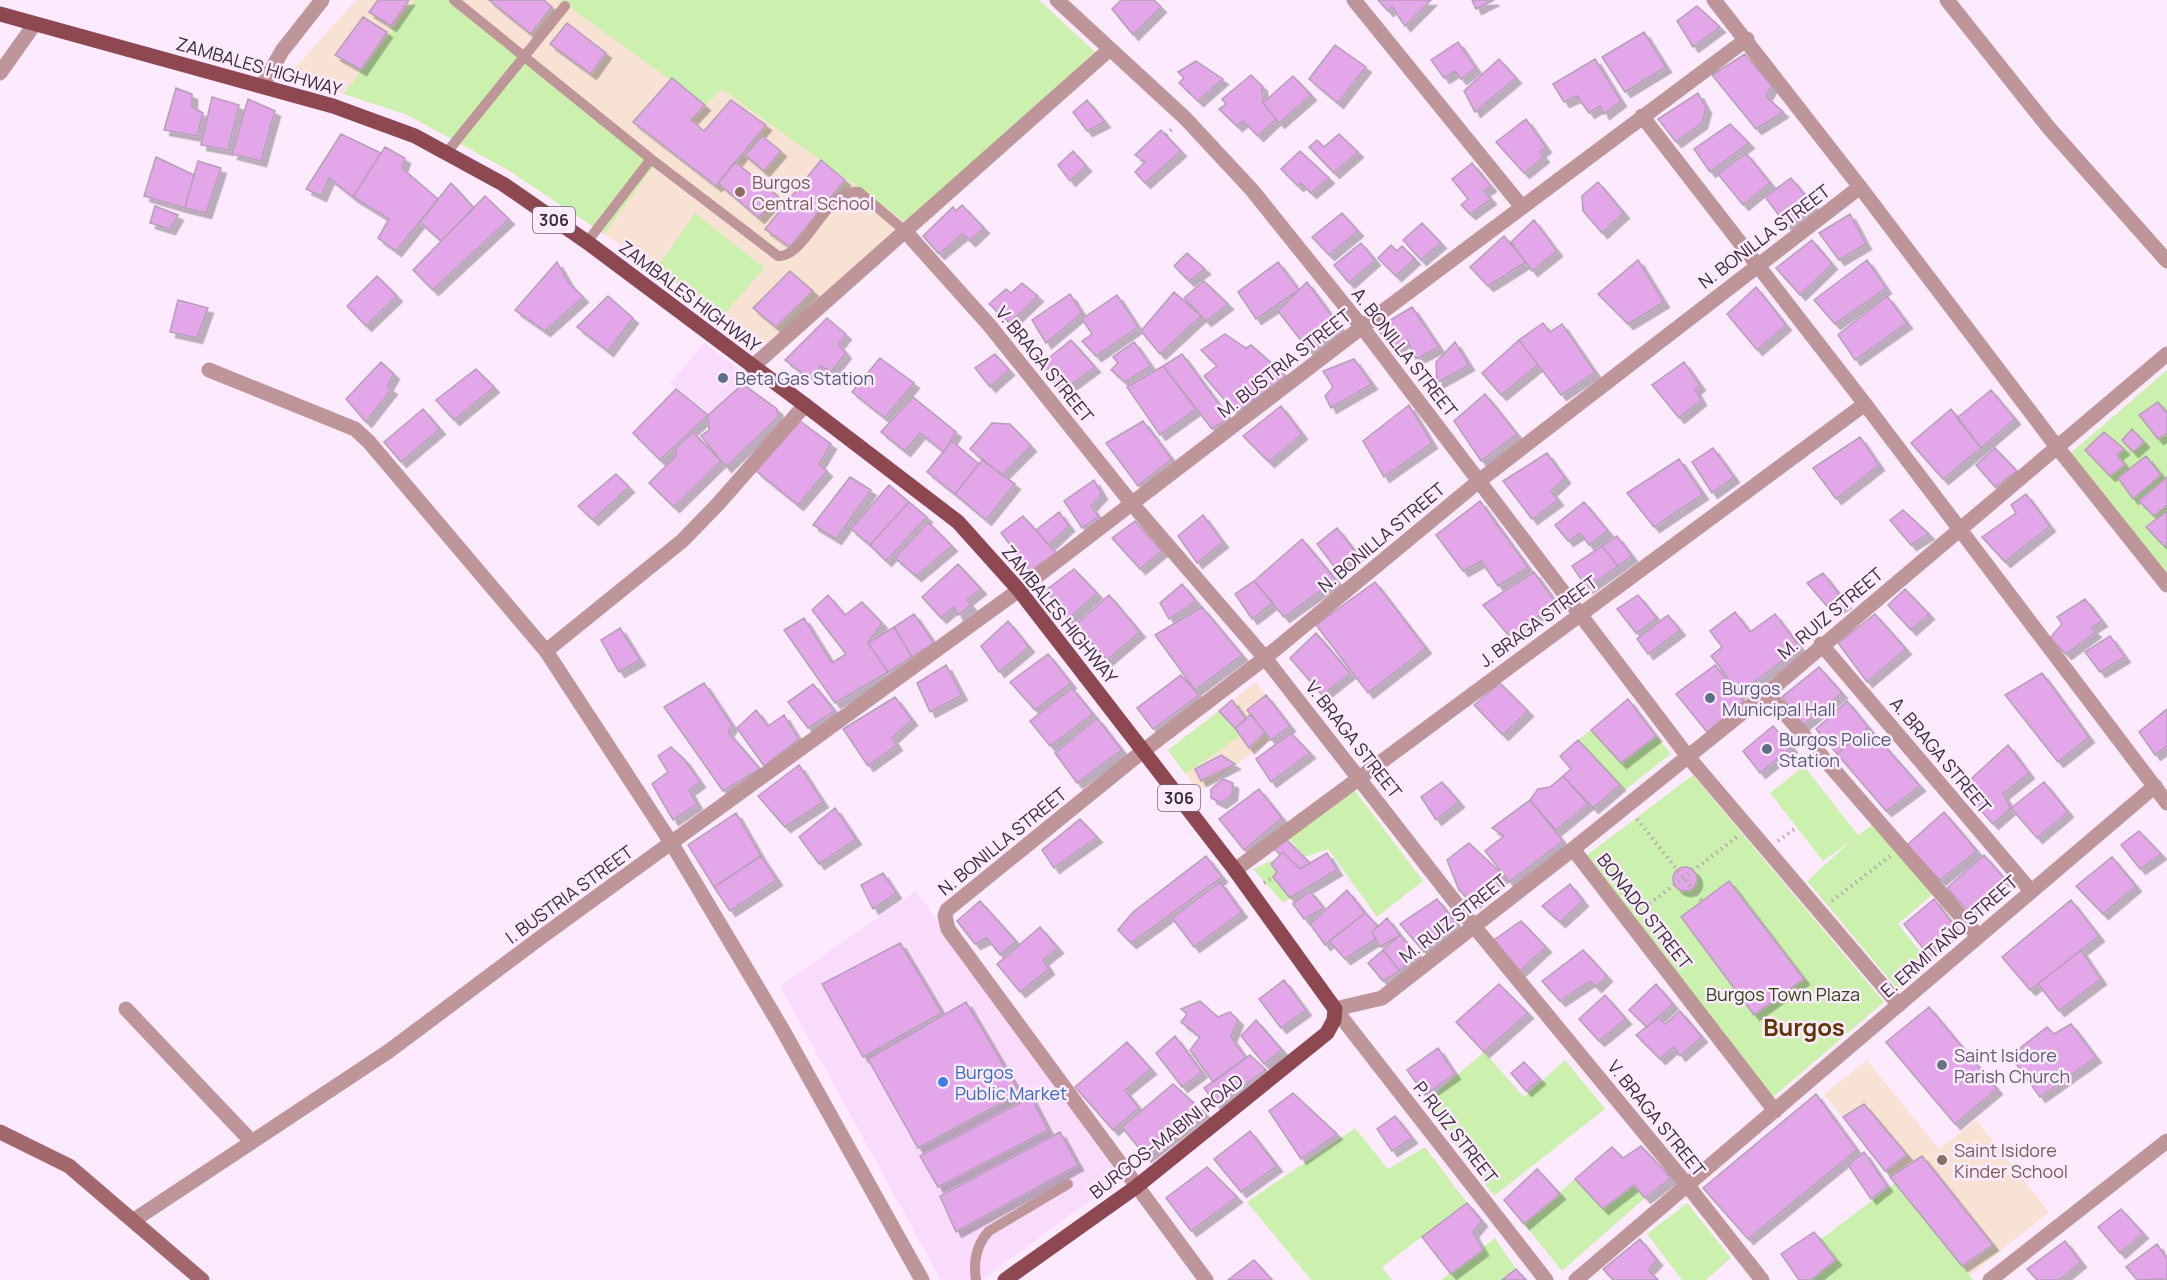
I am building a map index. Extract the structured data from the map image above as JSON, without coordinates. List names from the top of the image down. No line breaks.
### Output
{"streets":{"main road":["ZAMBALES HIGHWAY","306","BURGOS-MABINI ROAD"],"street":["N. BONILLA STREET","A. BONILLA STREET","M. BUSTRIA STREET","V. BRAGA STREET","M. RUIZ STREET","J. BRAGA STREET","A. BRAGA STREET","I. BUSTRIA STREET","BONADO STREET","E. ERMITAÑO STREET","P. RUIZ STREET"]},"crossings":[["ZAMBALES HIGHWAY","N. BONILLA STREET"],["ZAMBALES HIGHWAY","M. BUSTRIA STREET"],["ZAMBALES HIGHWAY","M. RUIZ STREET"],["ZAMBALES HIGHWAY","J. BRAGA STREET"],["ZAMBALES HIGHWAY","I. BUSTRIA STREET"],["ZAMBALES HIGHWAY","P. RUIZ STREET"],["ZAMBALES HIGHWAY","BURGOS-MABINI ROAD"],["N. BONILLA STREET","A. BONILLA STREET"],["N. BONILLA STREET","V. BRAGA STREET"],["N. BONILLA STREET","BURGOS-MABINI ROAD"],["A. BONILLA STREET","M. BUSTRIA STREET"],["A. BONILLA STREET","M. RUIZ STREET"],["A. BONILLA STREET","J. BRAGA STREET"],["A. BONILLA STREET","E. ERMITAÑO STREET"],["M. BUSTRIA STREET","V. BRAGA STREET"],["M. BUSTRIA STREET","I. BUSTRIA STREET"],["V. BRAGA STREET","M. RUIZ STREET"],["V. BRAGA STREET","J. BRAGA STREET"],["V. BRAGA STREET","E. ERMITAÑO STREET"],["M. RUIZ STREET","A. BRAGA STREET"],["M. RUIZ STREET","BONADO STREET"],["M. RUIZ STREET","P. RUIZ STREET"],["M. RUIZ STREET","BURGOS-MABINI ROAD"],["A. BRAGA STREET","E. ERMITAÑO STREET"],["BONADO STREET","E. ERMITAÑO STREET"],["P. RUIZ STREET","BURGOS-MABINI ROAD"]],"districts":["Burgos"],"parks":["Burgos Town Plaza"],"places":["Burgos Central School","Beta Gas Station","Burgos Municipal Hall","Burgos Police Station","Saint Isidore Parish Church","Burgos Public Market","Saint Isidore Kinder School"]}
